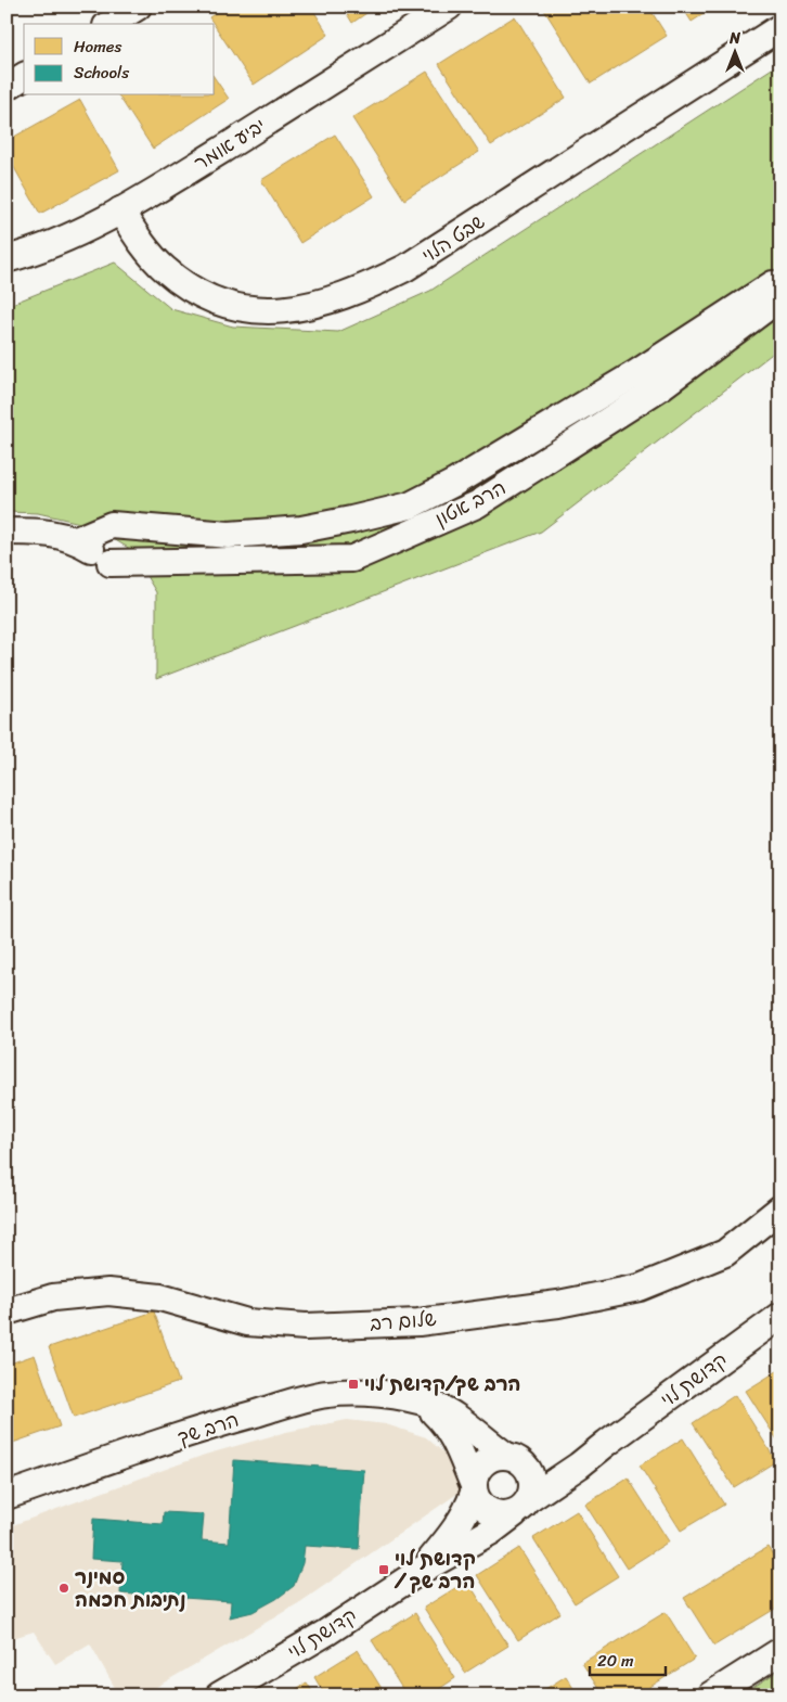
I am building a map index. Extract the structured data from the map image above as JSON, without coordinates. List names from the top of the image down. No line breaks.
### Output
{"streets":{"street":["יביע אומר","שבט הלוי","הרב אטון","שלום רב","קדושת לוי","הרב שך"]},"crossings":[["יביע אומר","שבט הלוי"],["קדושת לוי","הרב שך"]],"places":{"transit":["הרב שך/קדושת לוי","קדושת לוי / הרב שך"],"other":["סמינר נתיבות חכמה"]},"legend":["Homes","Schools"],"scale_bar":"20 m","north":"top"}
